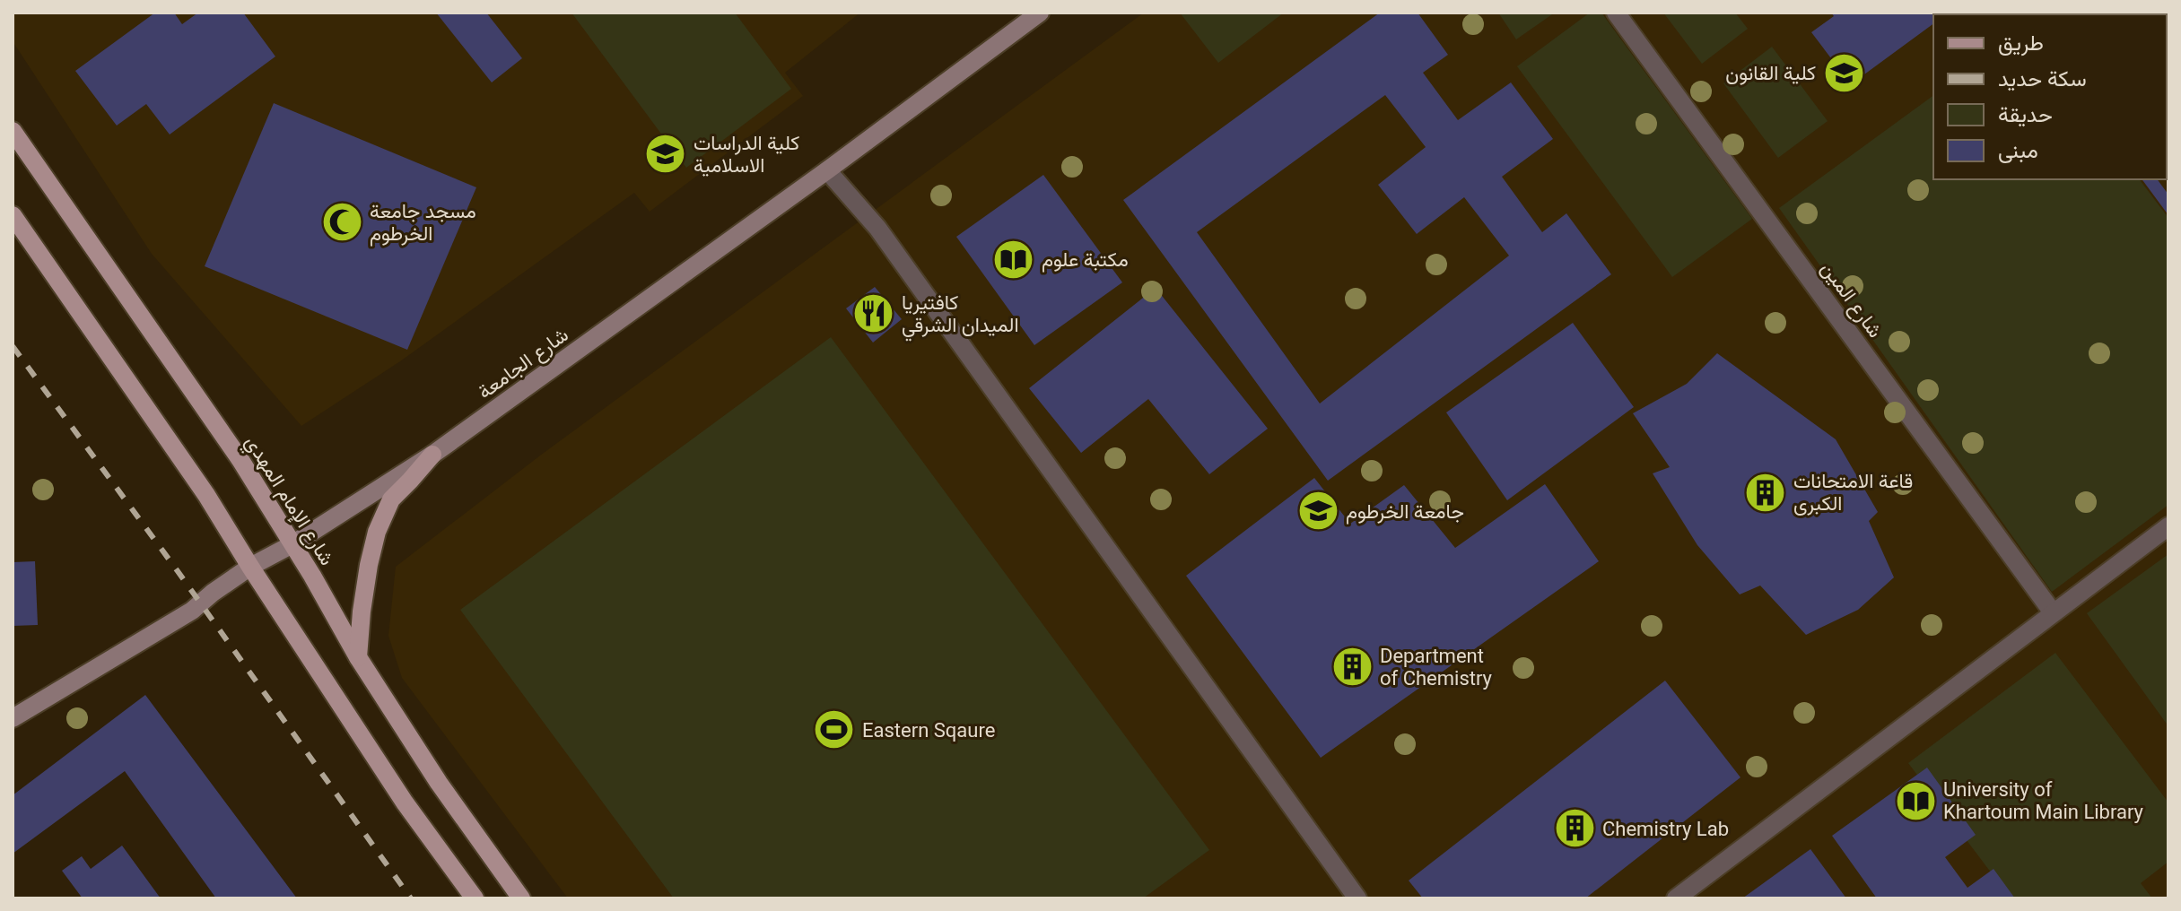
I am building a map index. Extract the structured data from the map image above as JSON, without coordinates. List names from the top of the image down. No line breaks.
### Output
{"streets":{"main road":["شارع الجامعة","شارع الإمام المهدي"],"lane":["شارع المين"]},"crossings":[["شارع الجامعة","شارع الإمام المهدي"]],"places":{"school or university":["كلية القانون","كلية الدراسات الاسلامية","جامعة الخرطوم"],"mosque":["مسجد جامعة الخرطوم"],"library":["مكتبة علوم","University of Khartoum Main Library"],"restaurant":["كافتيريا الميدان الشرقي"],"building":["قاعة الامتحانات الكبرى","Department of Chemistry","Chemistry Lab"],"sports":["Eastern Sqaure"]},"legend":["طريق","سكة حديد","حديقة","مبنى"]}
